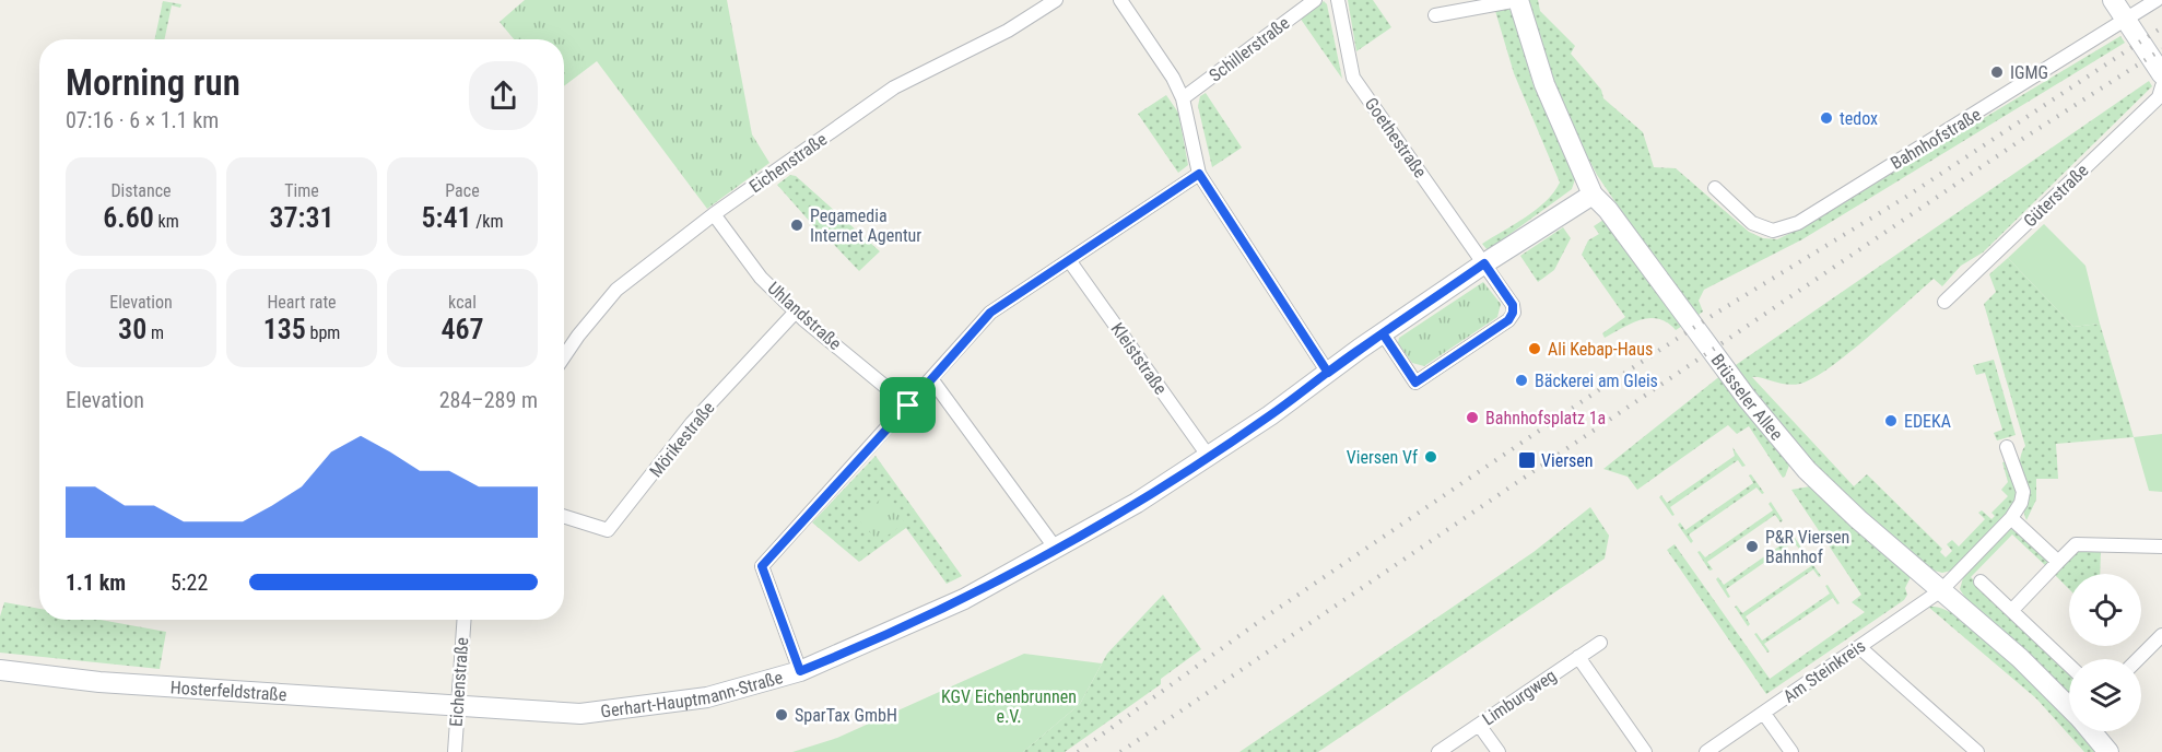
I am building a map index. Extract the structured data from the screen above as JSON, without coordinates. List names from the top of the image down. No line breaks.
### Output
{"streets":{"street":["Schillerstraße","Goethestraße","Bahnhofstraße","Eichenstraße","Güterstraße","Uhlandstraße","Kleiststraße","Brüsseler Allee","Mörikestraße","Am Steinkreis","Hosterfeldstraße","Gerhart-Hauptmann-Straße","Limburgweg"]},"crossings":[["Goethestraße","Gerhart-Hauptmann-Straße"],["Eichenstraße","Uhlandstraße"],["Eichenstraße","Hosterfeldstraße"],["Eichenstraße","Gerhart-Hauptmann-Straße"],["Uhlandstraße","Mörikestraße"],["Kleiststraße","Gerhart-Hauptmann-Straße"],["Brüsseler Allee","Am Steinkreis"],["Brüsseler Allee","Gerhart-Hauptmann-Straße"],["Hosterfeldstraße","Gerhart-Hauptmann-Straße"]],"parks":["KGV Eichenbrunnen e.V."],"places":{"other":["IGMG","tedox","Pegamedia Internet Agentur","Ali Kebap-Haus","Bäckerei am Gleis","Bahnhofsplatz 1a","EDEKA","Viersen Vf","P&R Viersen Bahnhof","SparTax GmbH"],"transit":["Viersen"]},"page":{"heading":["Morning run","07:16 · 6 × 1.1 km"],"stats":[["Distance","6.60 km"],["Time","37:31"],["Pace","5:41 /km"],["Elevation","30 m"],["Heart rate","135 bpm"],["kcal","467"]],"chart":["Elevation","284–289 m"],"list":[{"name":"1.1 km","note":"5:22"}]}}
